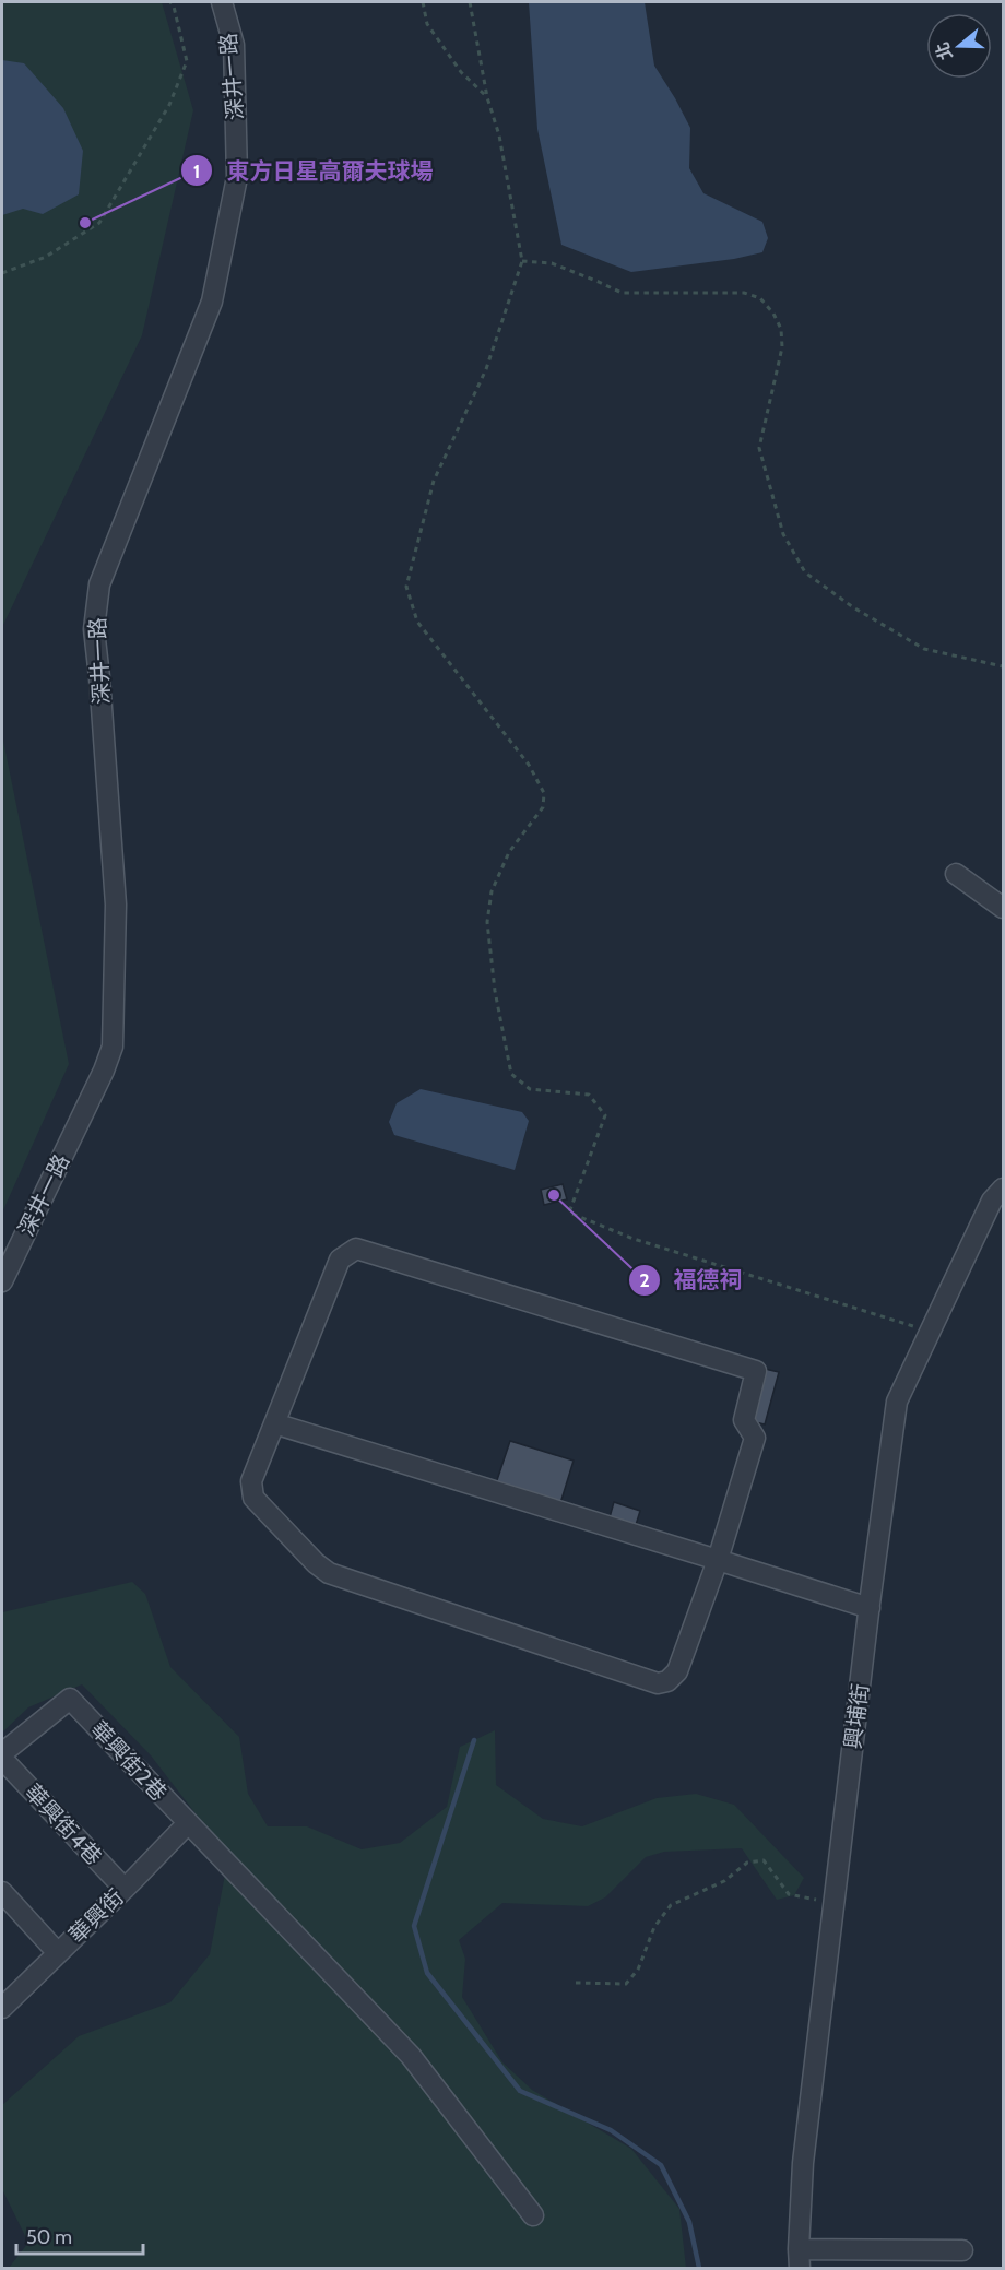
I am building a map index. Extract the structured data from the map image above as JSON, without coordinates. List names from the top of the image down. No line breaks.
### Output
{"streets":{"street":["深井一路","興埔街","華興街2巷","華興街4巷","華興街"]},"crossings":[["華興街2巷","華興街"],["華興街4巷","華興街"]],"places":["東方日星高爾夫球場","福德祠"],"scale_bar":"50 m","north":"left"}
